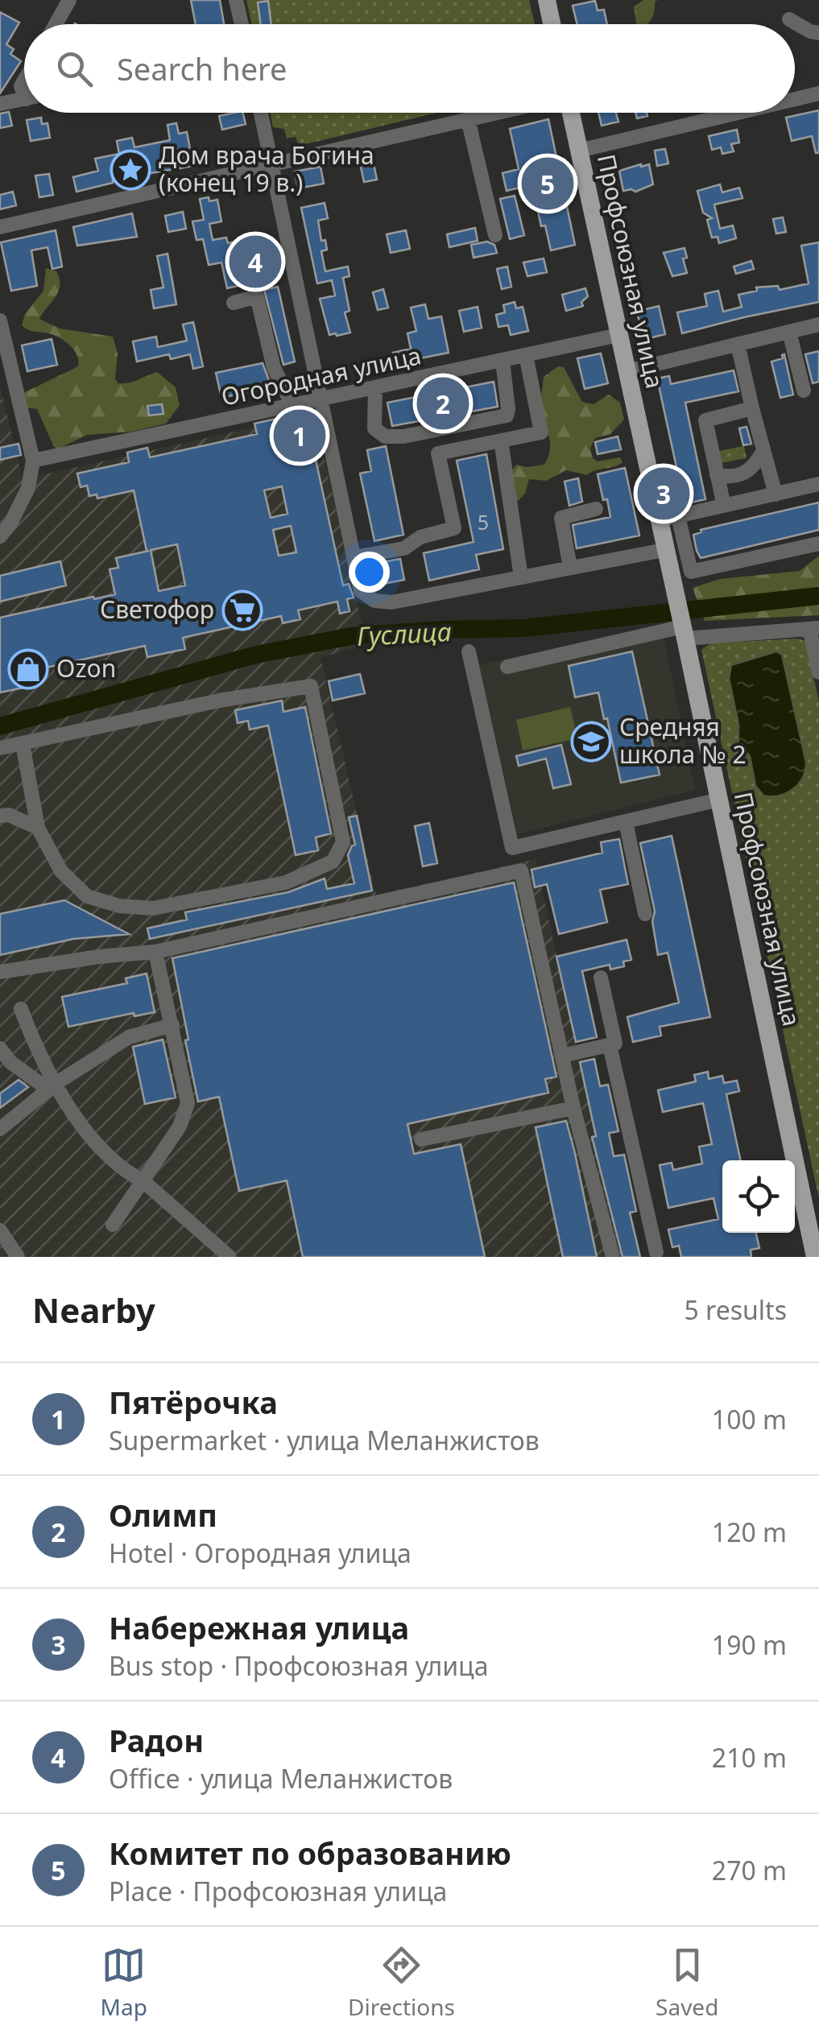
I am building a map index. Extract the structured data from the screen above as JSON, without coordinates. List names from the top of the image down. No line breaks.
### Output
{"streets":{"main road":["Профсоюзная улица"],"street":["Огородная улица"]},"crossings":[["Профсоюзная улица","Огородная улица"]],"water":["Гуслица"],"places":{"place":["Дом врача Богина (конец 19 в.)"],"supermarket":["Светофор"],"shop":["Ozon"],"school or university":["Средняя школа № 2"]},"house_numbers":["5"],"page":{"search":"Search here","pins":["5","4","2","1","3"],"heading":["Nearby","5 results"],"list":[{"mark":"1","name":"Пятёрочка","note":"Supermarket · улица Меланжистов","value":"100 m"},{"mark":"2","name":"Олимп","note":"Hotel · Огородная улица","value":"120 m"},{"mark":"3","name":"Набережная улица","note":"Bus stop · Профсоюзная улица","value":"190 m"},{"mark":"4","name":"Радон","note":"Office · улица Меланжистов","value":"210 m"},{"mark":"5","name":"Комитет по образованию","note":"Place · Профсоюзная улица","value":"270 m"}],"nav":["Map","Directions","Saved"]}}
